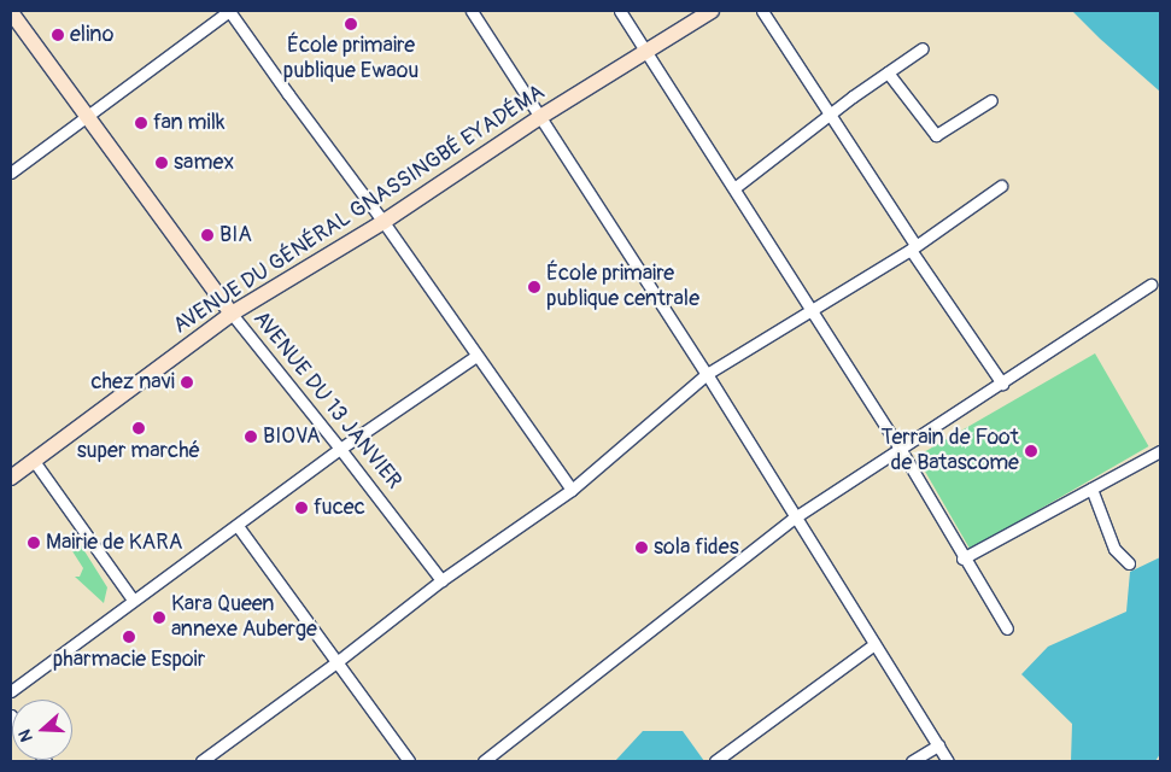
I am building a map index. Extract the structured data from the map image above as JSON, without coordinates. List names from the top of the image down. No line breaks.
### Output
{"streets":{"main road":["AVENUE DU GÉNÉRAL GNASSINGBÉ EYADÉMA","AVENUE DU 13 JANVIER"]},"crossings":[["AVENUE DU GÉNÉRAL GNASSINGBÉ EYADÉMA","AVENUE DU 13 JANVIER"]],"places":["École primaire publique Ewaou","elino","fan milk","samex","BIA","École primaire publique centrale","chez navi","super marché","BIOVA","Terrain de Foot de Batascome","fucec","Mairie de KARA","sola fides","Kara Queen annexe Auberge","pharmacie Espoir"],"north":"left"}
